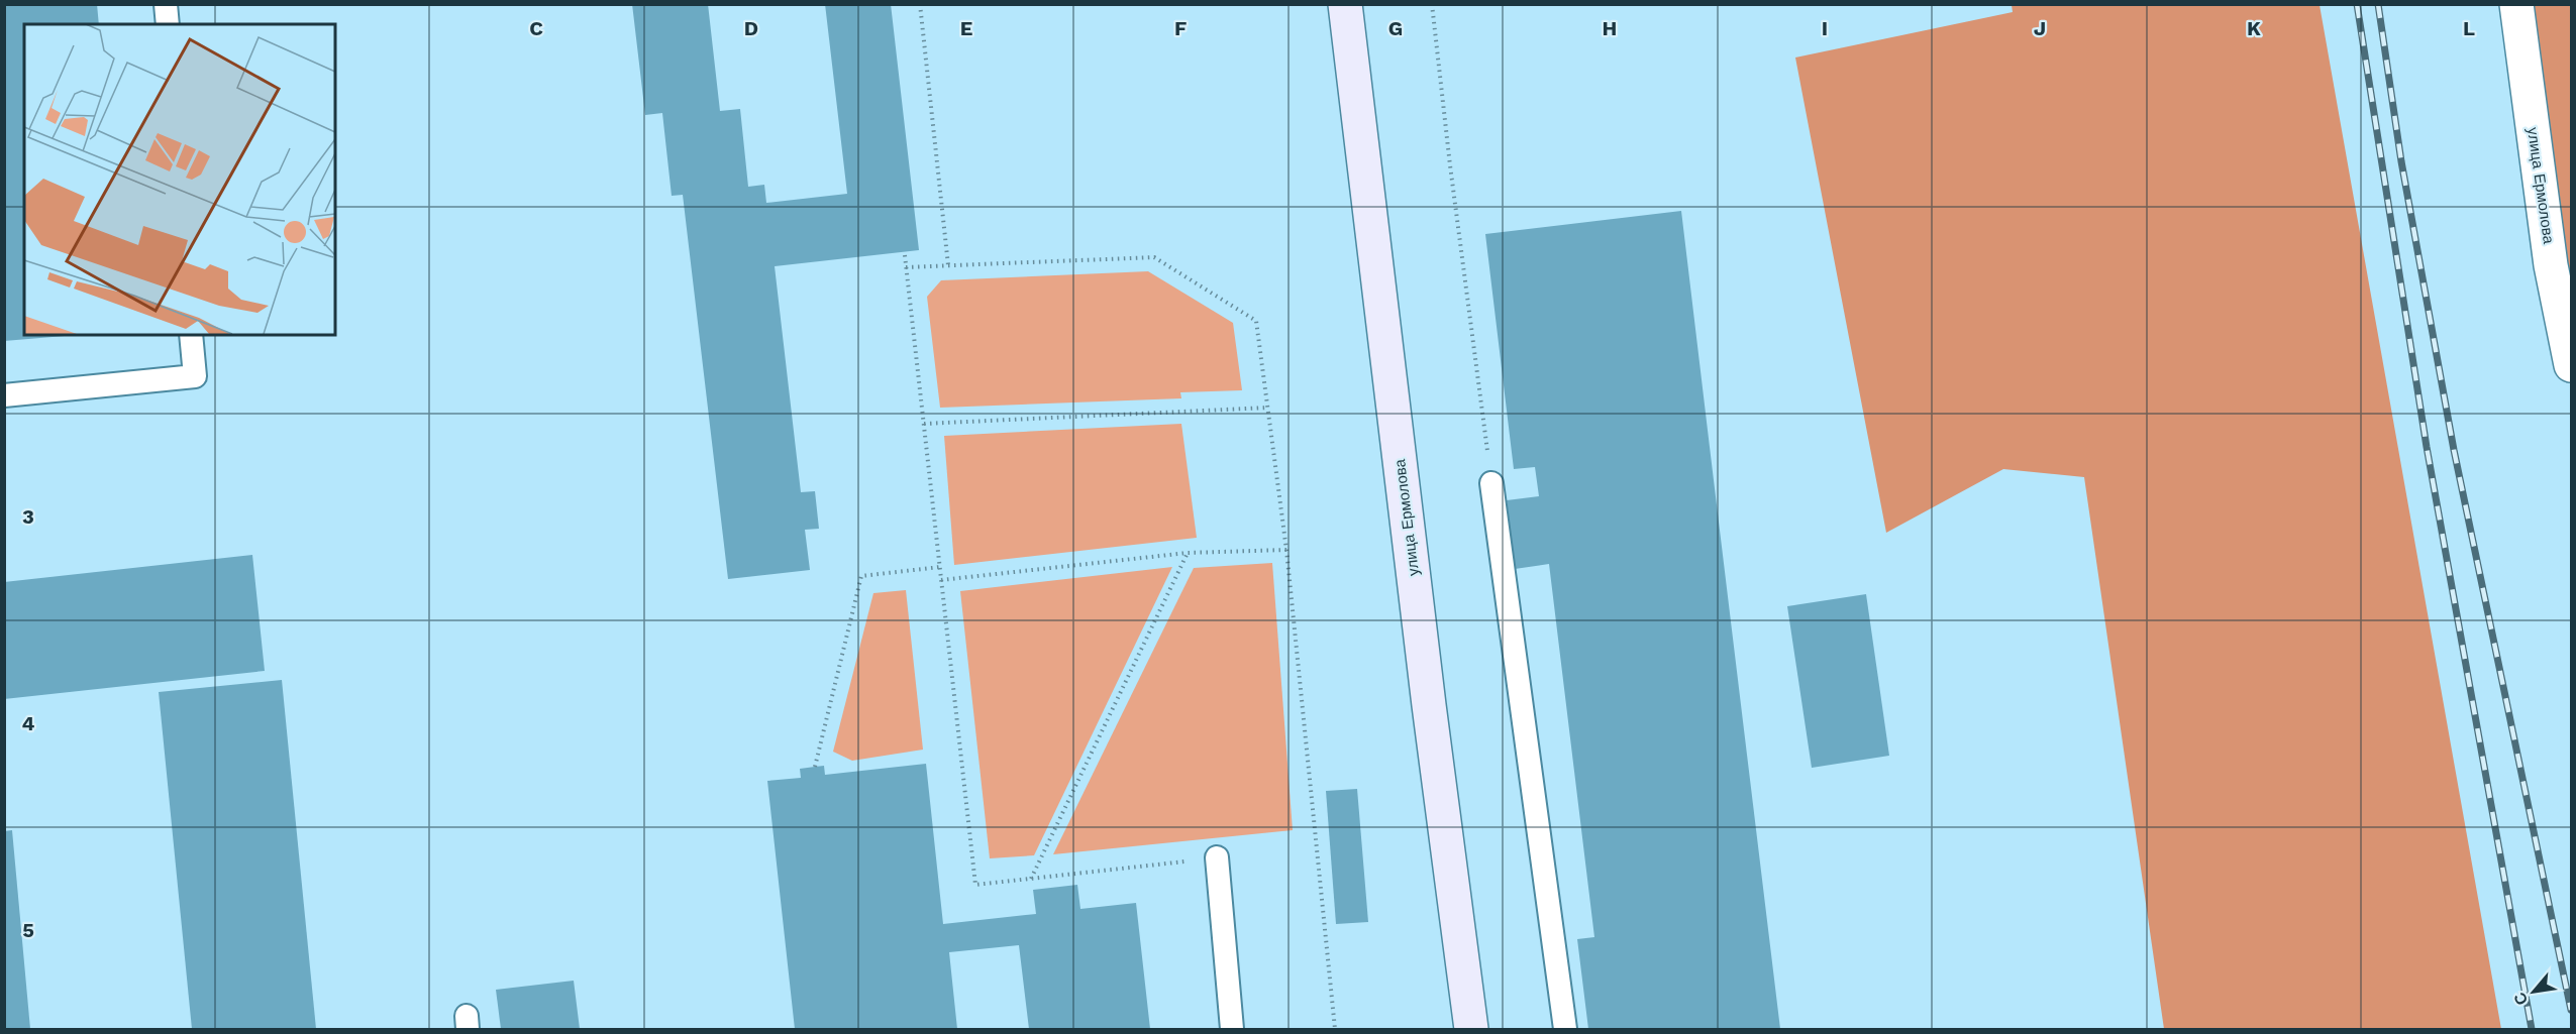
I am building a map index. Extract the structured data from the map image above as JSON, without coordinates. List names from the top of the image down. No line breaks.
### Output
{"streets":{"main road":["улица Ермолова"]},"north":"bottom left","grid":{"columns":["C","D","E","F","G","H","I","J","K","L"],"rows":["3","4","5"]}}
